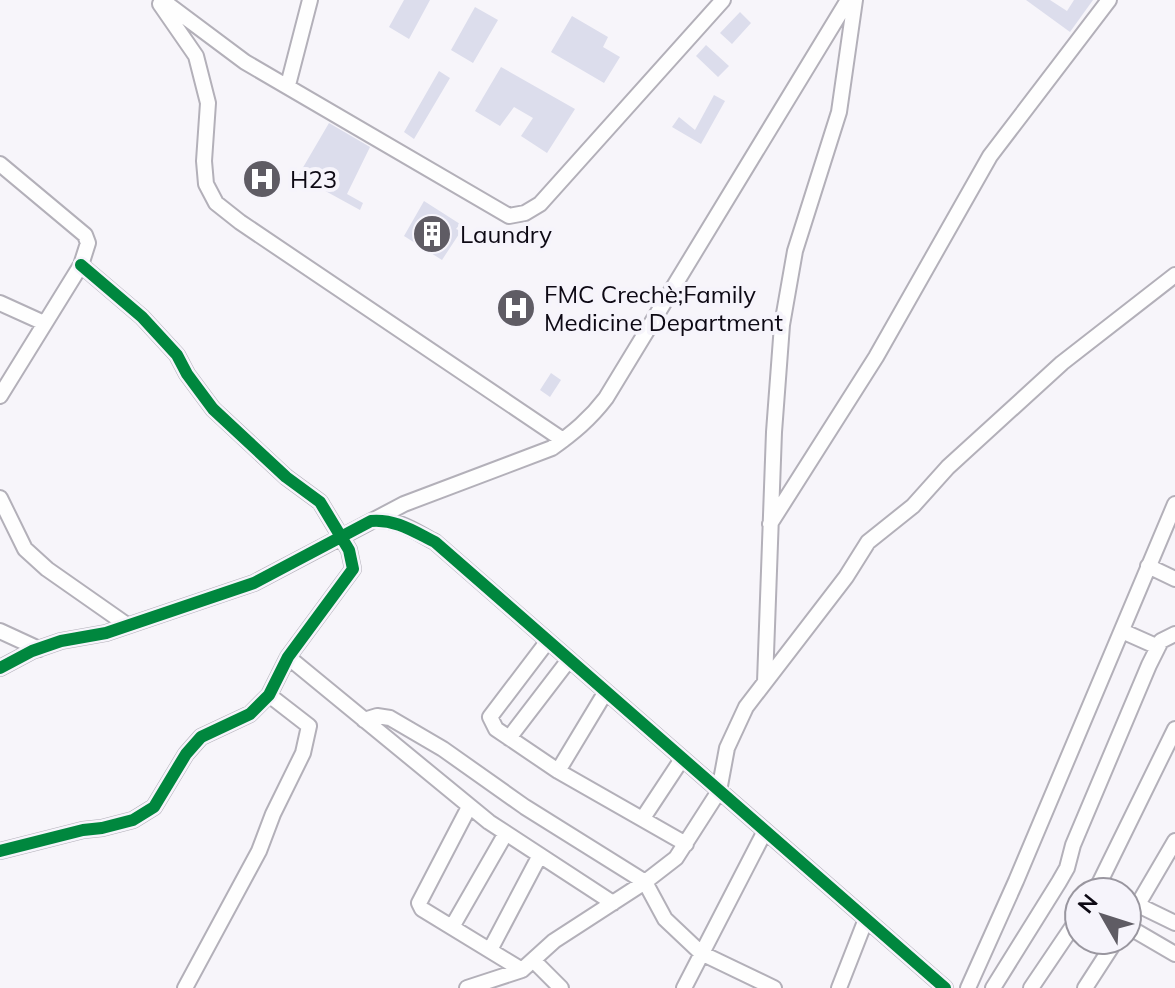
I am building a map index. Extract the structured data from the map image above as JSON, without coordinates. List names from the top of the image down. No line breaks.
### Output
{"places":{"hospital":["H23","FMC Crechè;Family Medicine Department"],"building":["Laundry"]},"north":"top left"}
